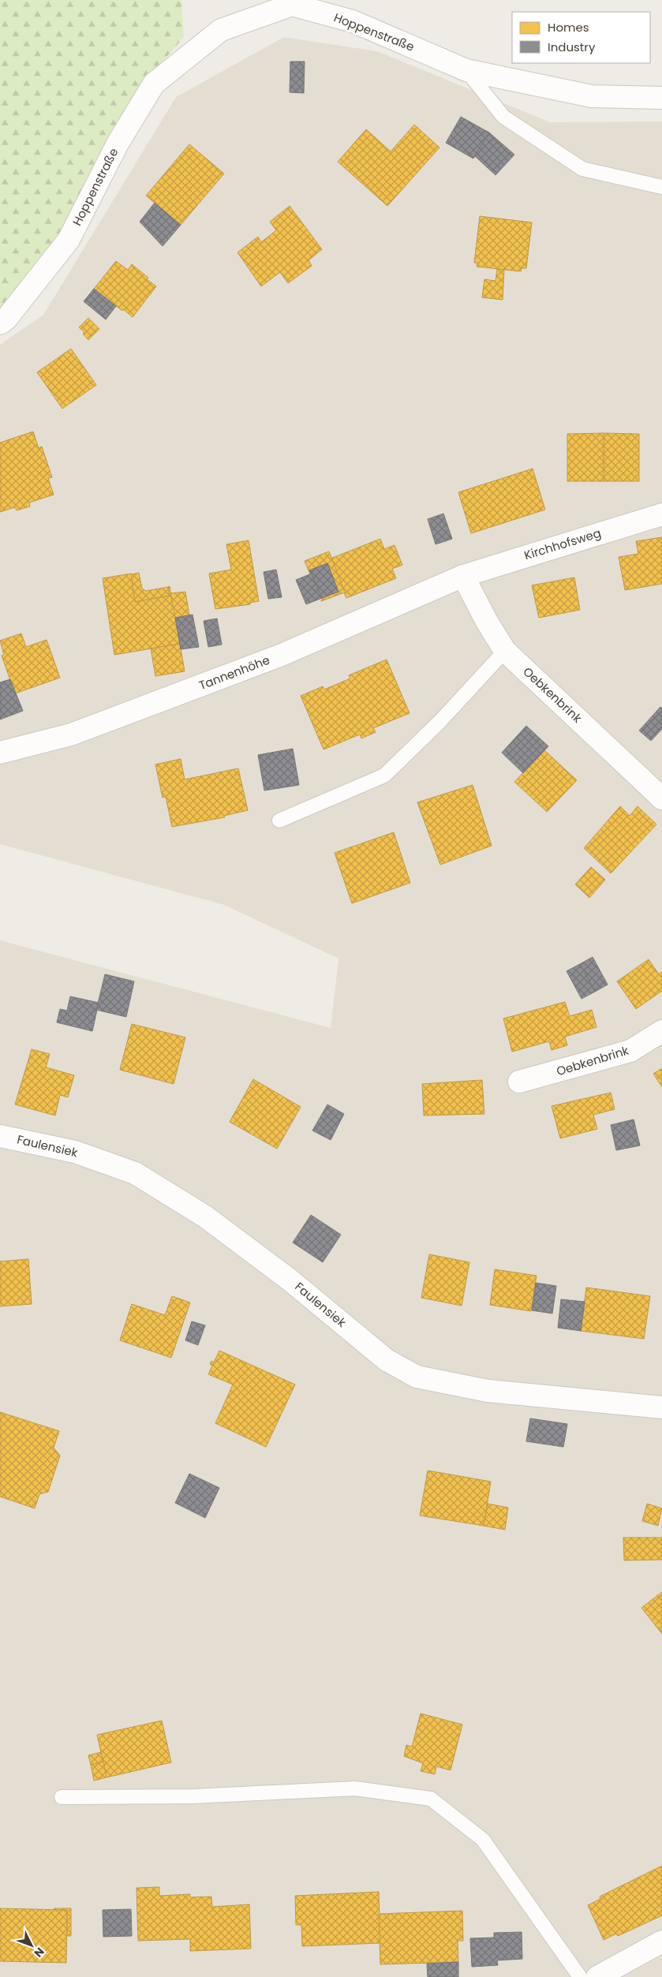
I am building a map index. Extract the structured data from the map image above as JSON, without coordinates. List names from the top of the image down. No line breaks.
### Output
{"streets":{"street":["Hoppenstraße","Kirchhofsweg","Tannenhöhe","Oebkenbrink","Faulensiek"]},"crossings":[["Kirchhofsweg","Tannenhöhe"],["Kirchhofsweg","Oebkenbrink"],["Tannenhöhe","Oebkenbrink"]],"legend":["Homes","Industry"],"north":"bottom right"}
